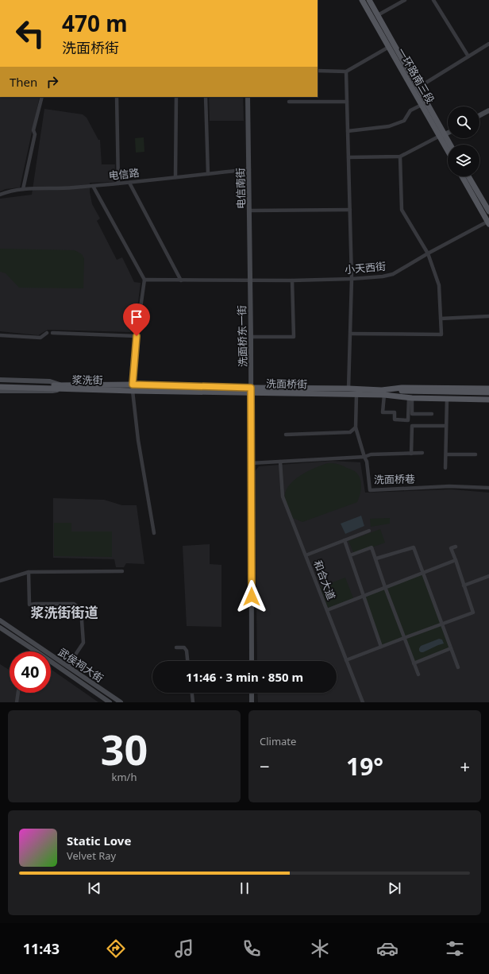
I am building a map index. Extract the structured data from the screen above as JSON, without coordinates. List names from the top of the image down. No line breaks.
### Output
{"streets":{"main road":["一环路南三段","浆洗街","洗面桥街"],"street":["电信路","电信南街","小天西街","洗面桥东一街","洗面桥巷","和合大道","武侯祠大街"]},"crossings":[["电信路","电信南街"],["电信南街","小天西街"],["电信南街","洗面桥东一街"],["小天西街","洗面桥东一街"],["洗面桥东一街","洗面桥街"],["浆洗街","洗面桥街"]],"districts":["浆洗街街道"],"page":{"turn":["470 m","洗面桥街"],"then":"Then","limit":"40","trip":"11:46 · 3 min · 850 m","tile":[["30","km/h"],"Climate"],"heat":["−","19°","+"],"song":["Static Love","Velvet Ray"],"tabs":"11:43"}}
